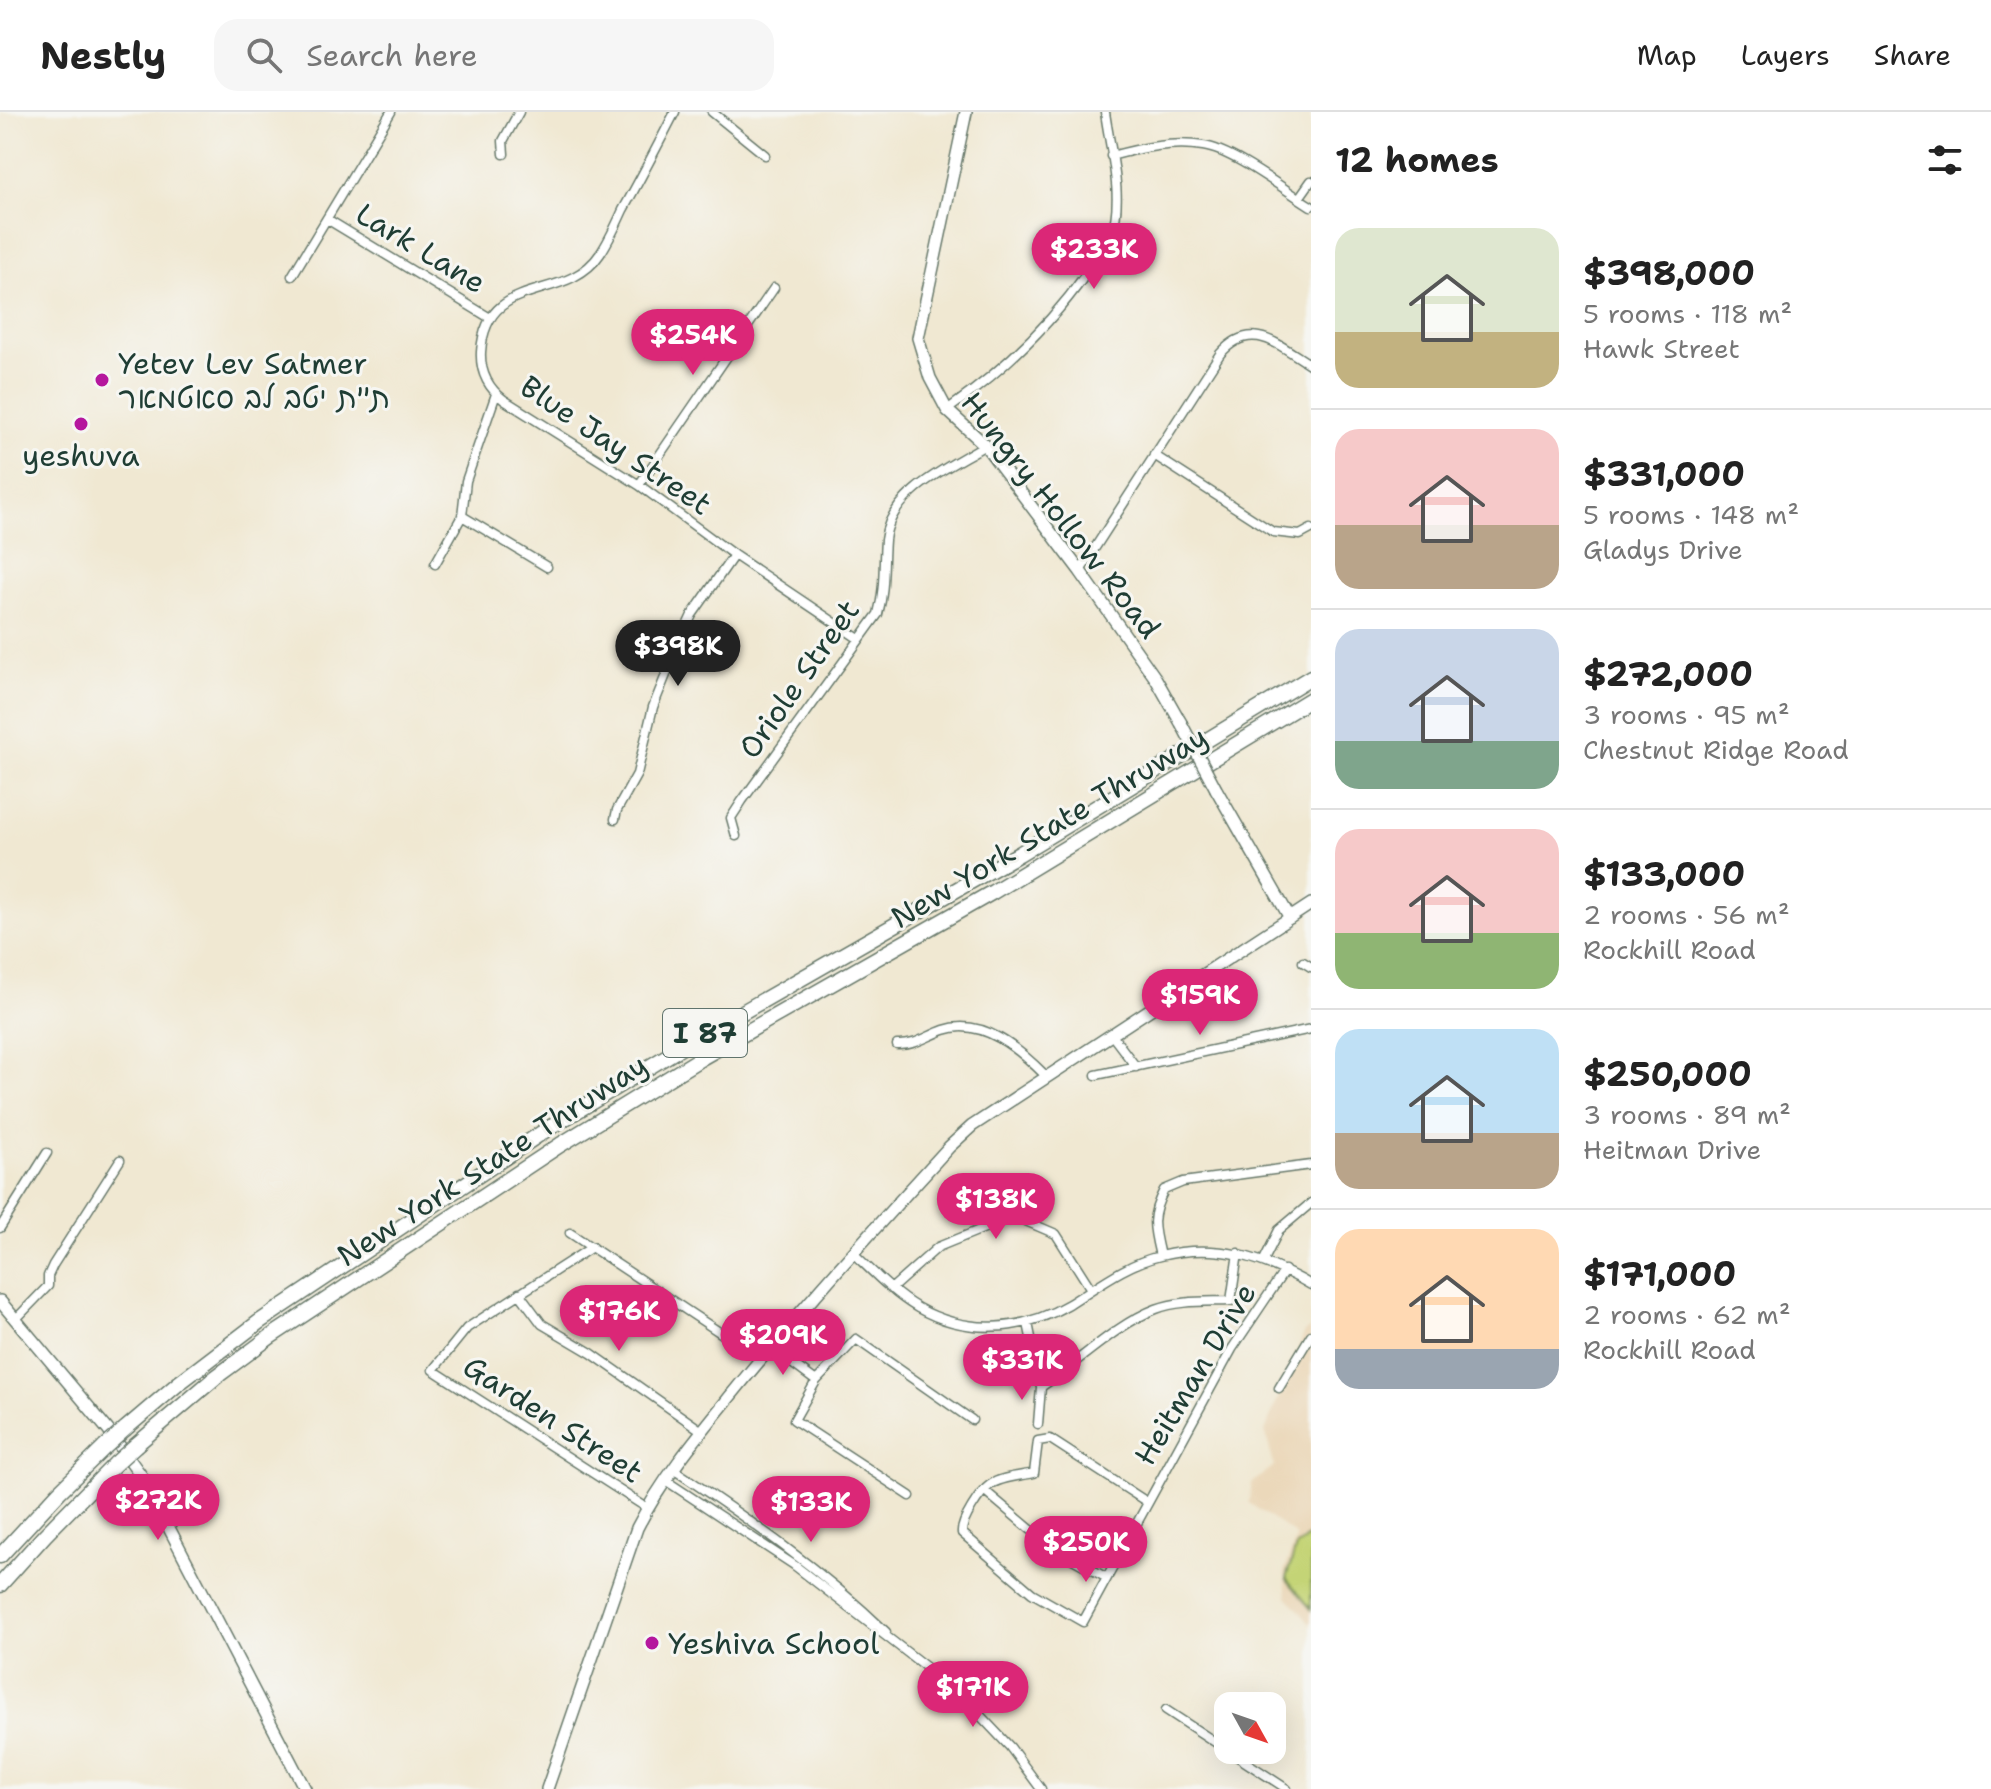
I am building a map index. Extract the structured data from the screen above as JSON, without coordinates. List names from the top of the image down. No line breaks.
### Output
{"streets":{"highway":["New York State Thruway","I 87"],"street":["Lark Lane","Blue Jay Street","Hungry Hollow Road","Oriole Street","Heitman Drive","Garden Street"]},"crossings":[["Lark Lane","Blue Jay Street"],["Blue Jay Street","Oriole Street"],["Hungry Hollow Road","Oriole Street"]],"places":["Yetev Lev Satmer ת\"ת יטב לב סאטמאר","yeshuva","Yeshiva School"],"north":"bottom right","page":{"header":"Nestly","search":"Search here","nav":["Map","Layers","Share"],"heading":"12 homes","list":[{"name":"$398,000","note":"5 rooms · 118 m² · Hawk Street"},{"name":"$331,000","note":"5 rooms · 148 m² · Gladys Drive"},{"name":"$272,000","note":"3 rooms · 95 m² · Chestnut Ridge Road"},{"name":"$133,000","note":"2 rooms · 56 m² · Rockhill Road"},{"name":"$250,000","note":"3 rooms · 89 m² · Heitman Drive"},{"name":"$171,000","note":"2 rooms · 62 m² · Rockhill Road"}],"price":["$233K","$254K","$398K","$159K","$138K","$176K","$209K","$331K","$272K","$133K","$250K","$171K"]}}
